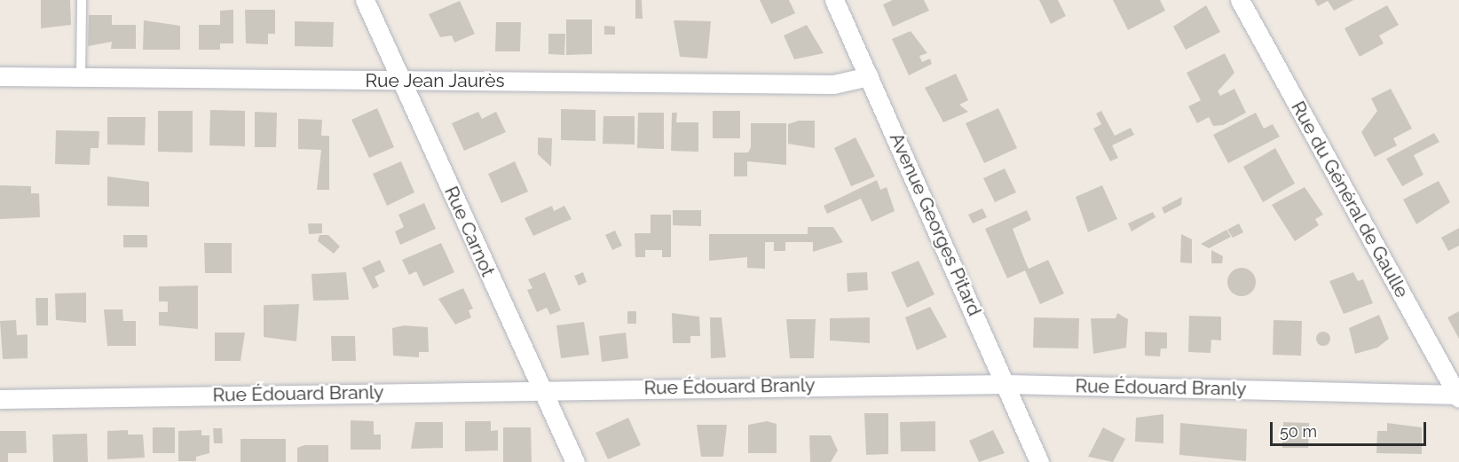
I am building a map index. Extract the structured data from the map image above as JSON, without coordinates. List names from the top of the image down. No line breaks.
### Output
{"streets":{"street":["Rue Jean Jaurès","Rue du Général de Gaulle","Avenue Georges Pitard","Rue Carnot","Rue Édouard Branly"]},"crossings":[["Rue Jean Jaurès","Avenue Georges Pitard"],["Rue Jean Jaurès","Rue Carnot"],["Rue du Général de Gaulle","Rue Édouard Branly"],["Avenue Georges Pitard","Rue Édouard Branly"],["Rue Carnot","Rue Édouard Branly"]],"scale_bar":"50 m"}
